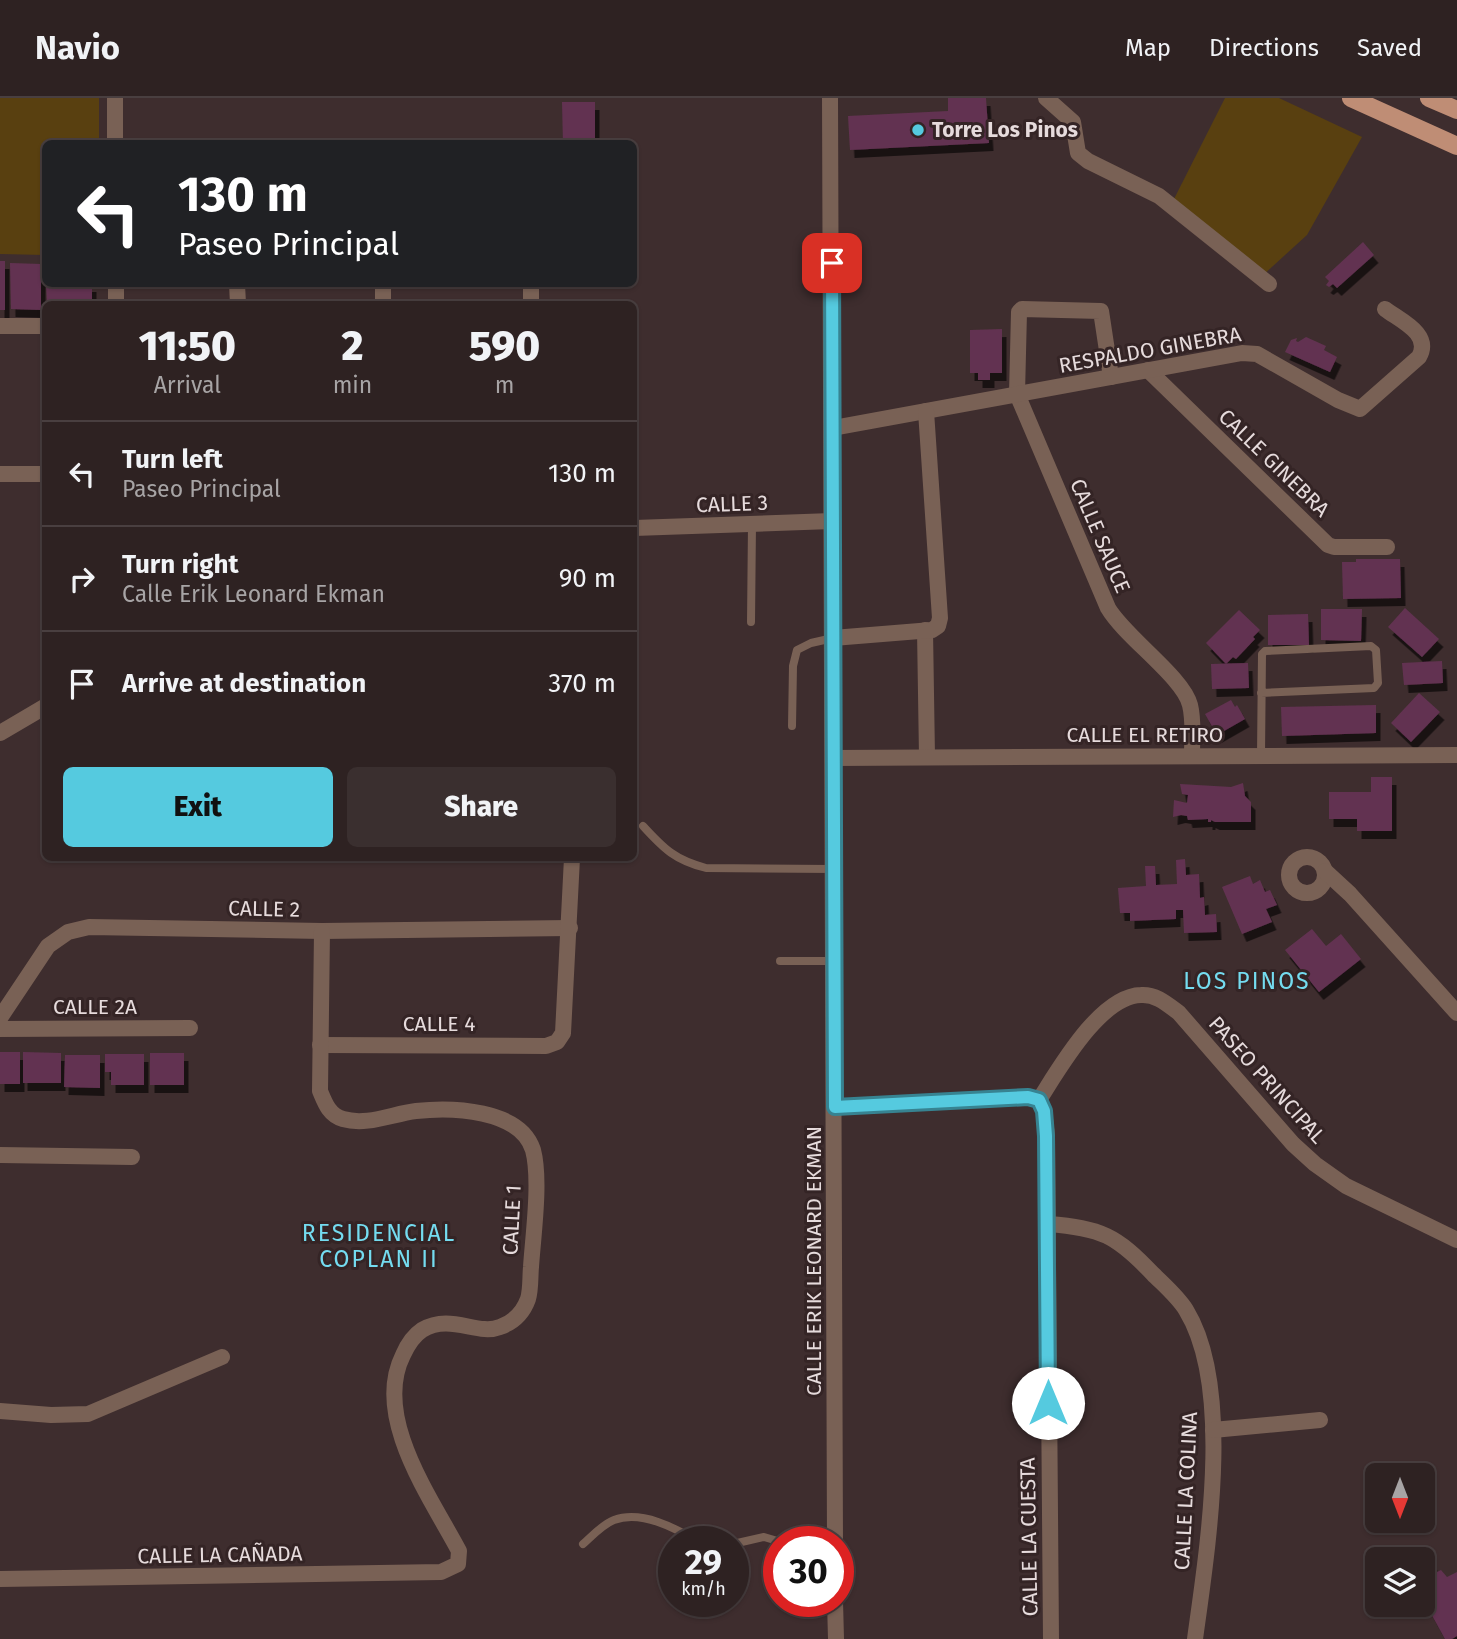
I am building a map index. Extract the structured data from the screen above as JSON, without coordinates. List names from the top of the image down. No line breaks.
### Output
{"streets":{"street":["RESPALDO GINEBRA","CALLE GINEBRA","CALLE 3","CALLE SAUCE","CALLE EL RETIRO","CALLE 2","CALLE 2A","CALLE 4","PASEO PRINCIPAL","CALLE 1","CALLE ERIK LEONARD EKMAN","CALLE LA COLINA","CALLE LA CUESTA","CALLE LA CAÑADA"]},"crossings":[["RESPALDO GINEBRA","CALLE GINEBRA"],["RESPALDO GINEBRA","CALLE SAUCE"],["RESPALDO GINEBRA","CALLE ERIK LEONARD EKMAN"],["CALLE 3","CALLE ERIK LEONARD EKMAN"],["CALLE SAUCE","CALLE EL RETIRO"],["CALLE EL RETIRO","CALLE ERIK LEONARD EKMAN"],["CALLE 2","CALLE 4"],["CALLE 2","CALLE 1"],["CALLE 4","CALLE 1"],["PASEO PRINCIPAL","CALLE LA CUESTA"],["CALLE 1","CALLE LA CAÑADA"],["CALLE LA COLINA","CALLE LA CUESTA"]],"districts":["LOS PINOS","RESIDENCIAL COPLAN II"],"places":["Torre Los Pinos"],"north":"bottom","page":{"header":"Navio","nav":["Map","Directions","Saved"],"turn":["130 m","Paseo Principal"],"eta":["11:50","Arrival","2","min","590","m"],"list":[{"name":"Turn left","note":"Paseo Principal","value":"130 m"},{"name":"Turn right","note":"Calle Erik Leonard Ekman","value":"90 m"},{"name":"Arrive at destination","value":"370 m"}],"buttons":["Exit","Share"],"speed":"29 km/h","limit":"30"}}
